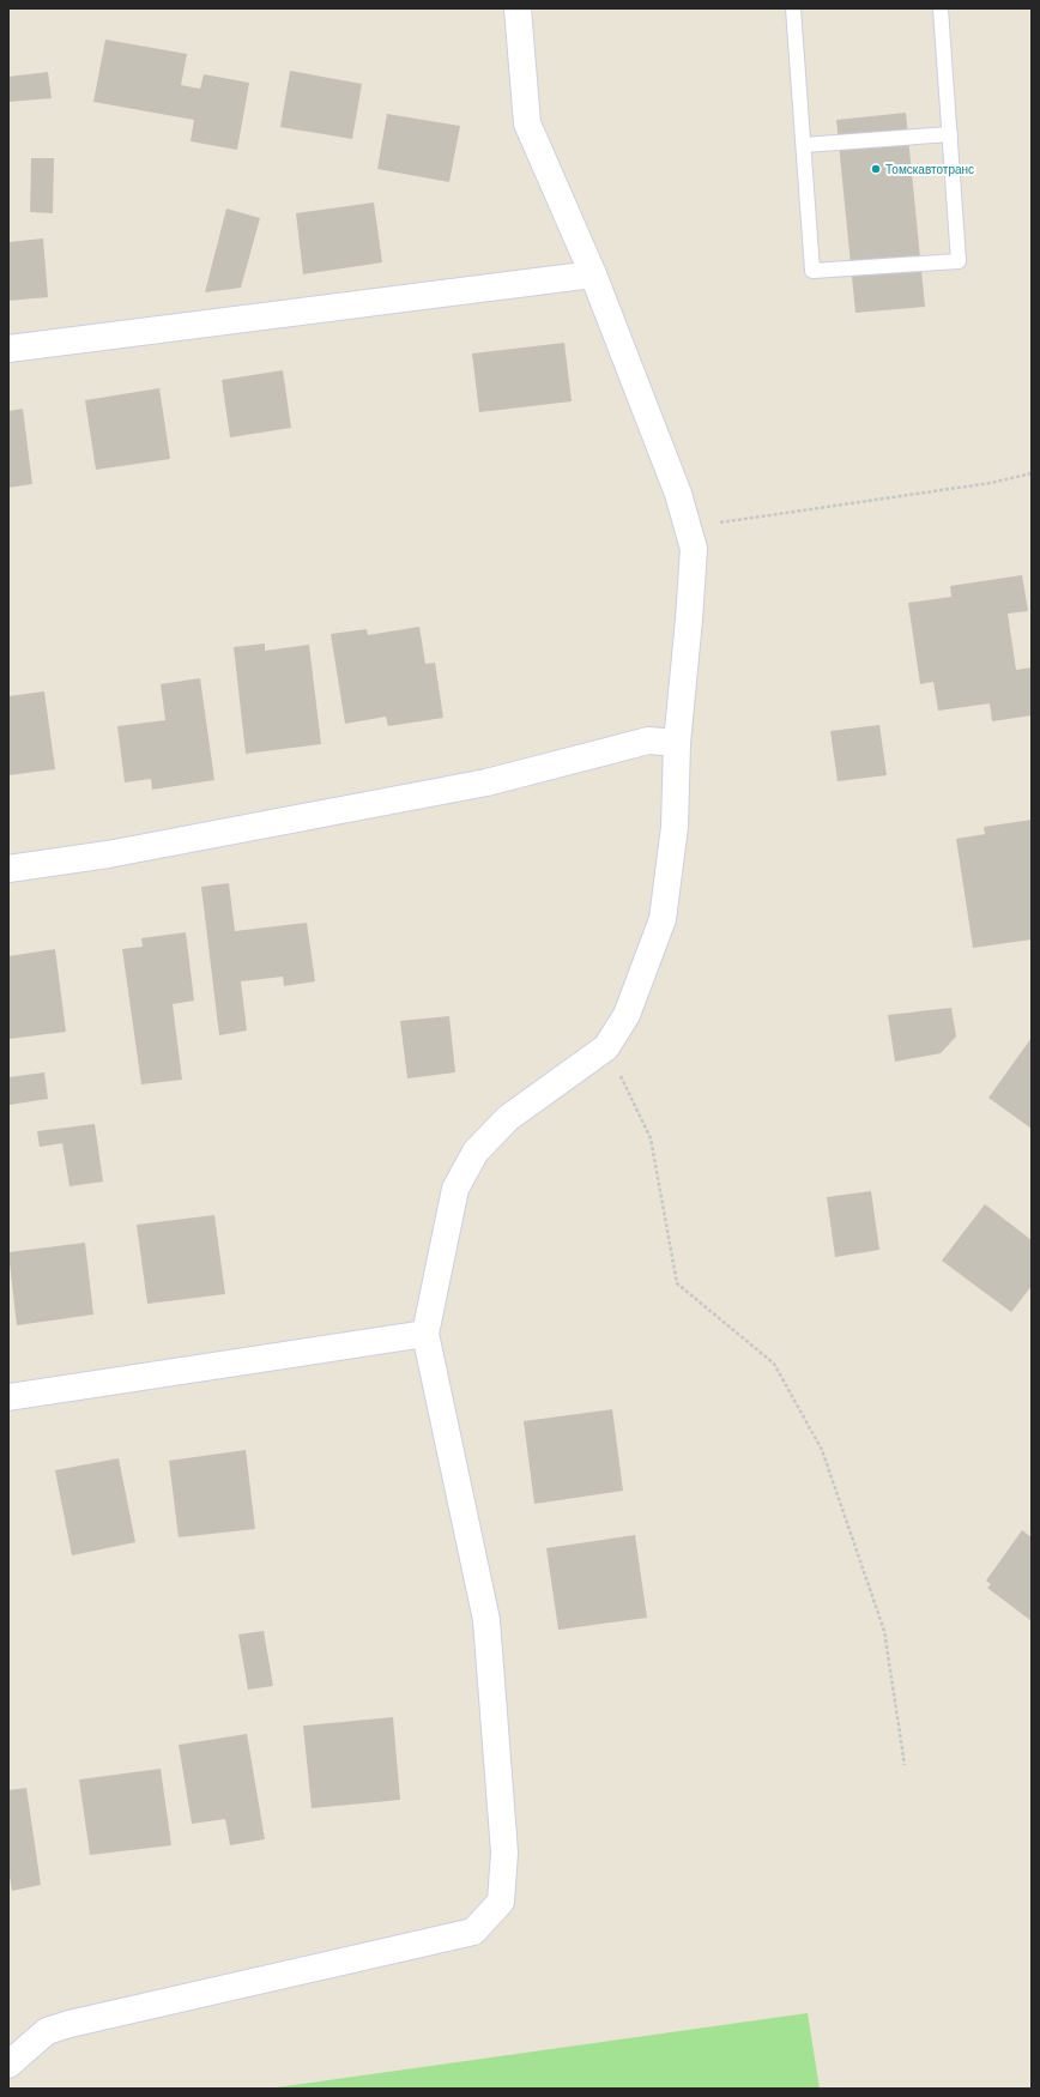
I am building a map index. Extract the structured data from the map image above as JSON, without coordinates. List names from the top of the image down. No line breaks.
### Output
{"places":["Томскавтотранс"]}
